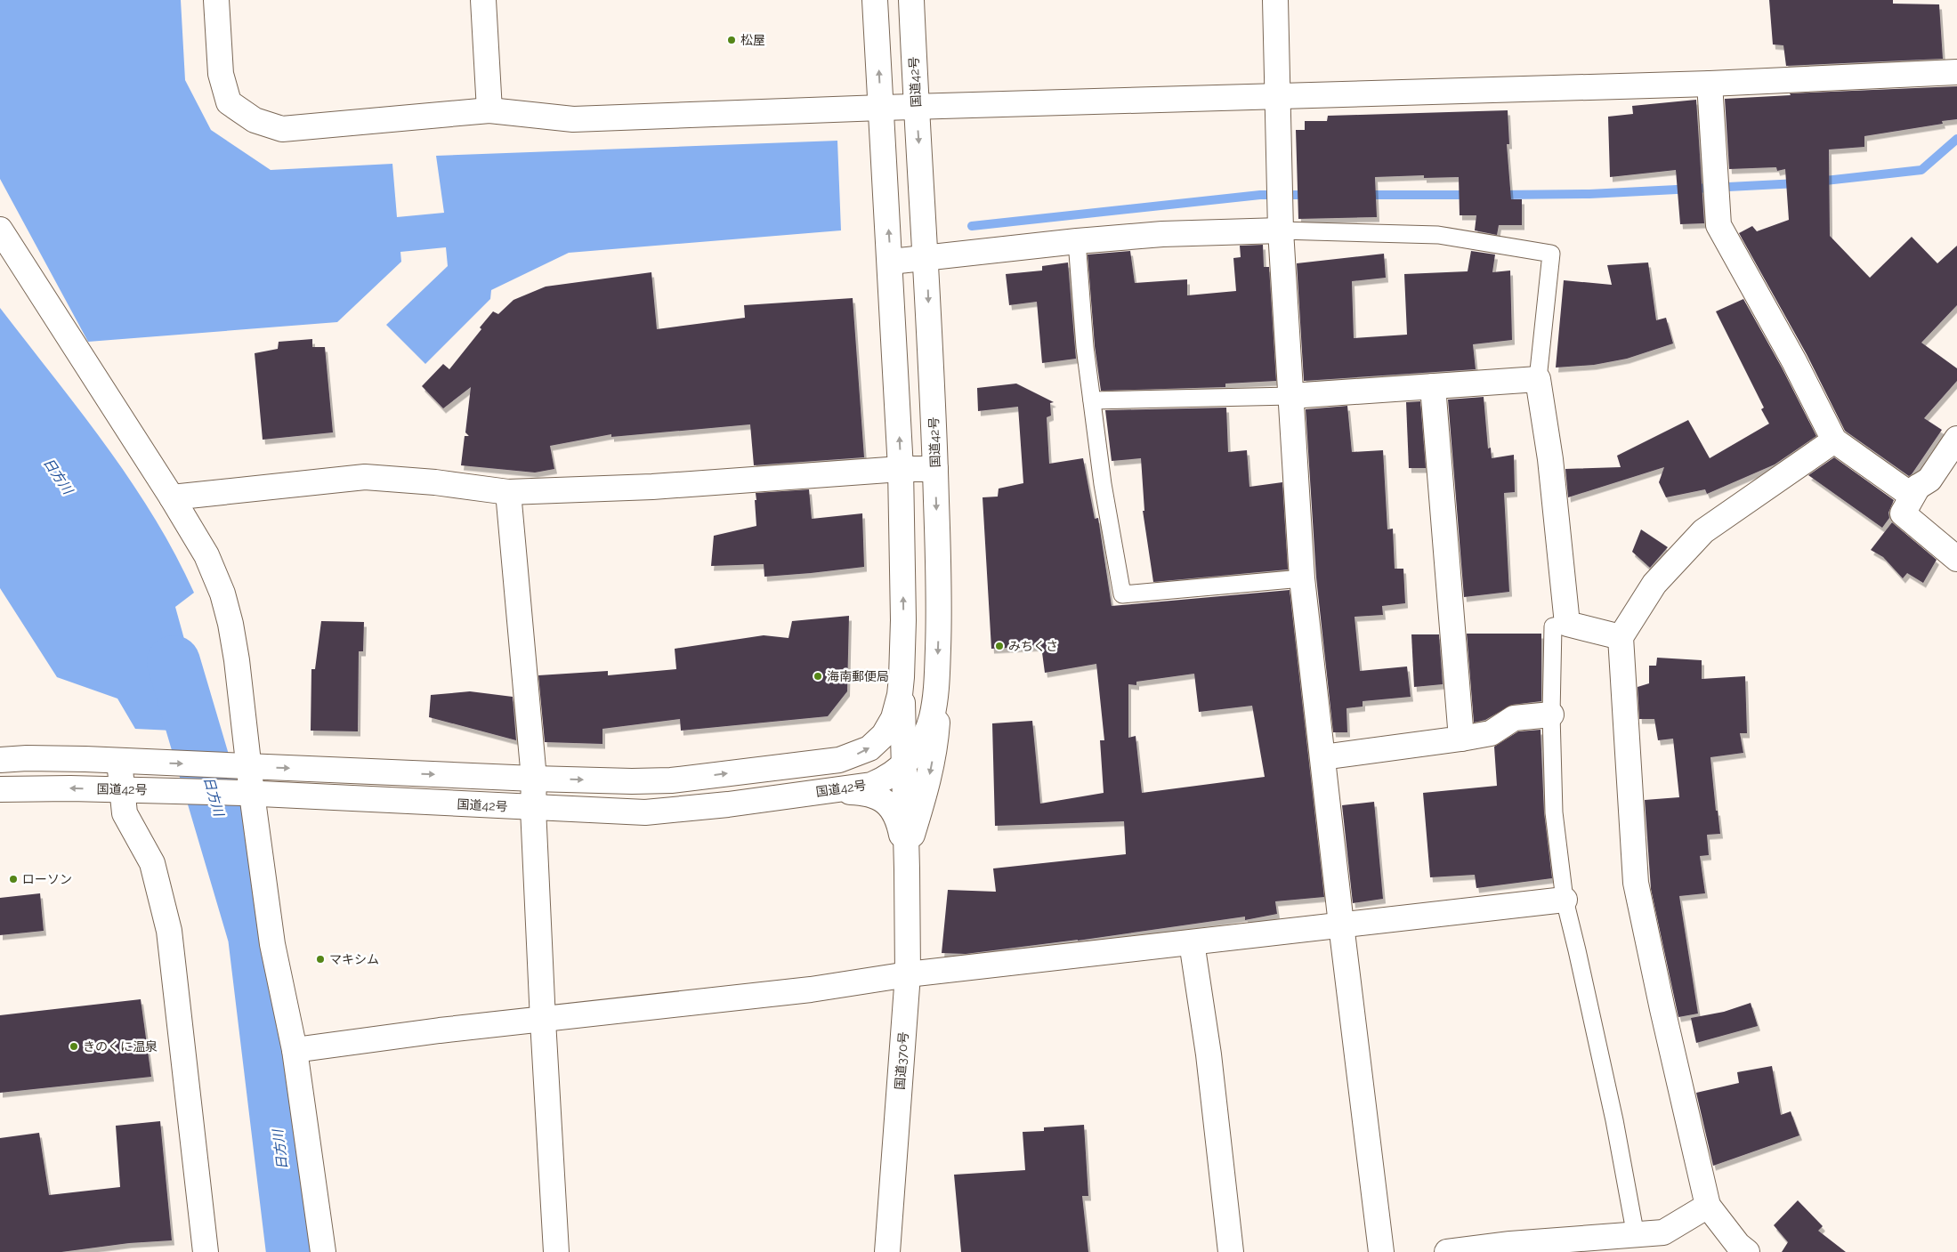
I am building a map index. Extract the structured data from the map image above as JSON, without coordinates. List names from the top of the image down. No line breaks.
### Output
{"streets":{"main road":["国道42号","国道370号"]},"crossings":[["国道42号","国道370号"]],"water":["日方川"],"places":["松屋","みちくさ","海南郵便局","ローソン","マキシム","きのくに温泉"]}
